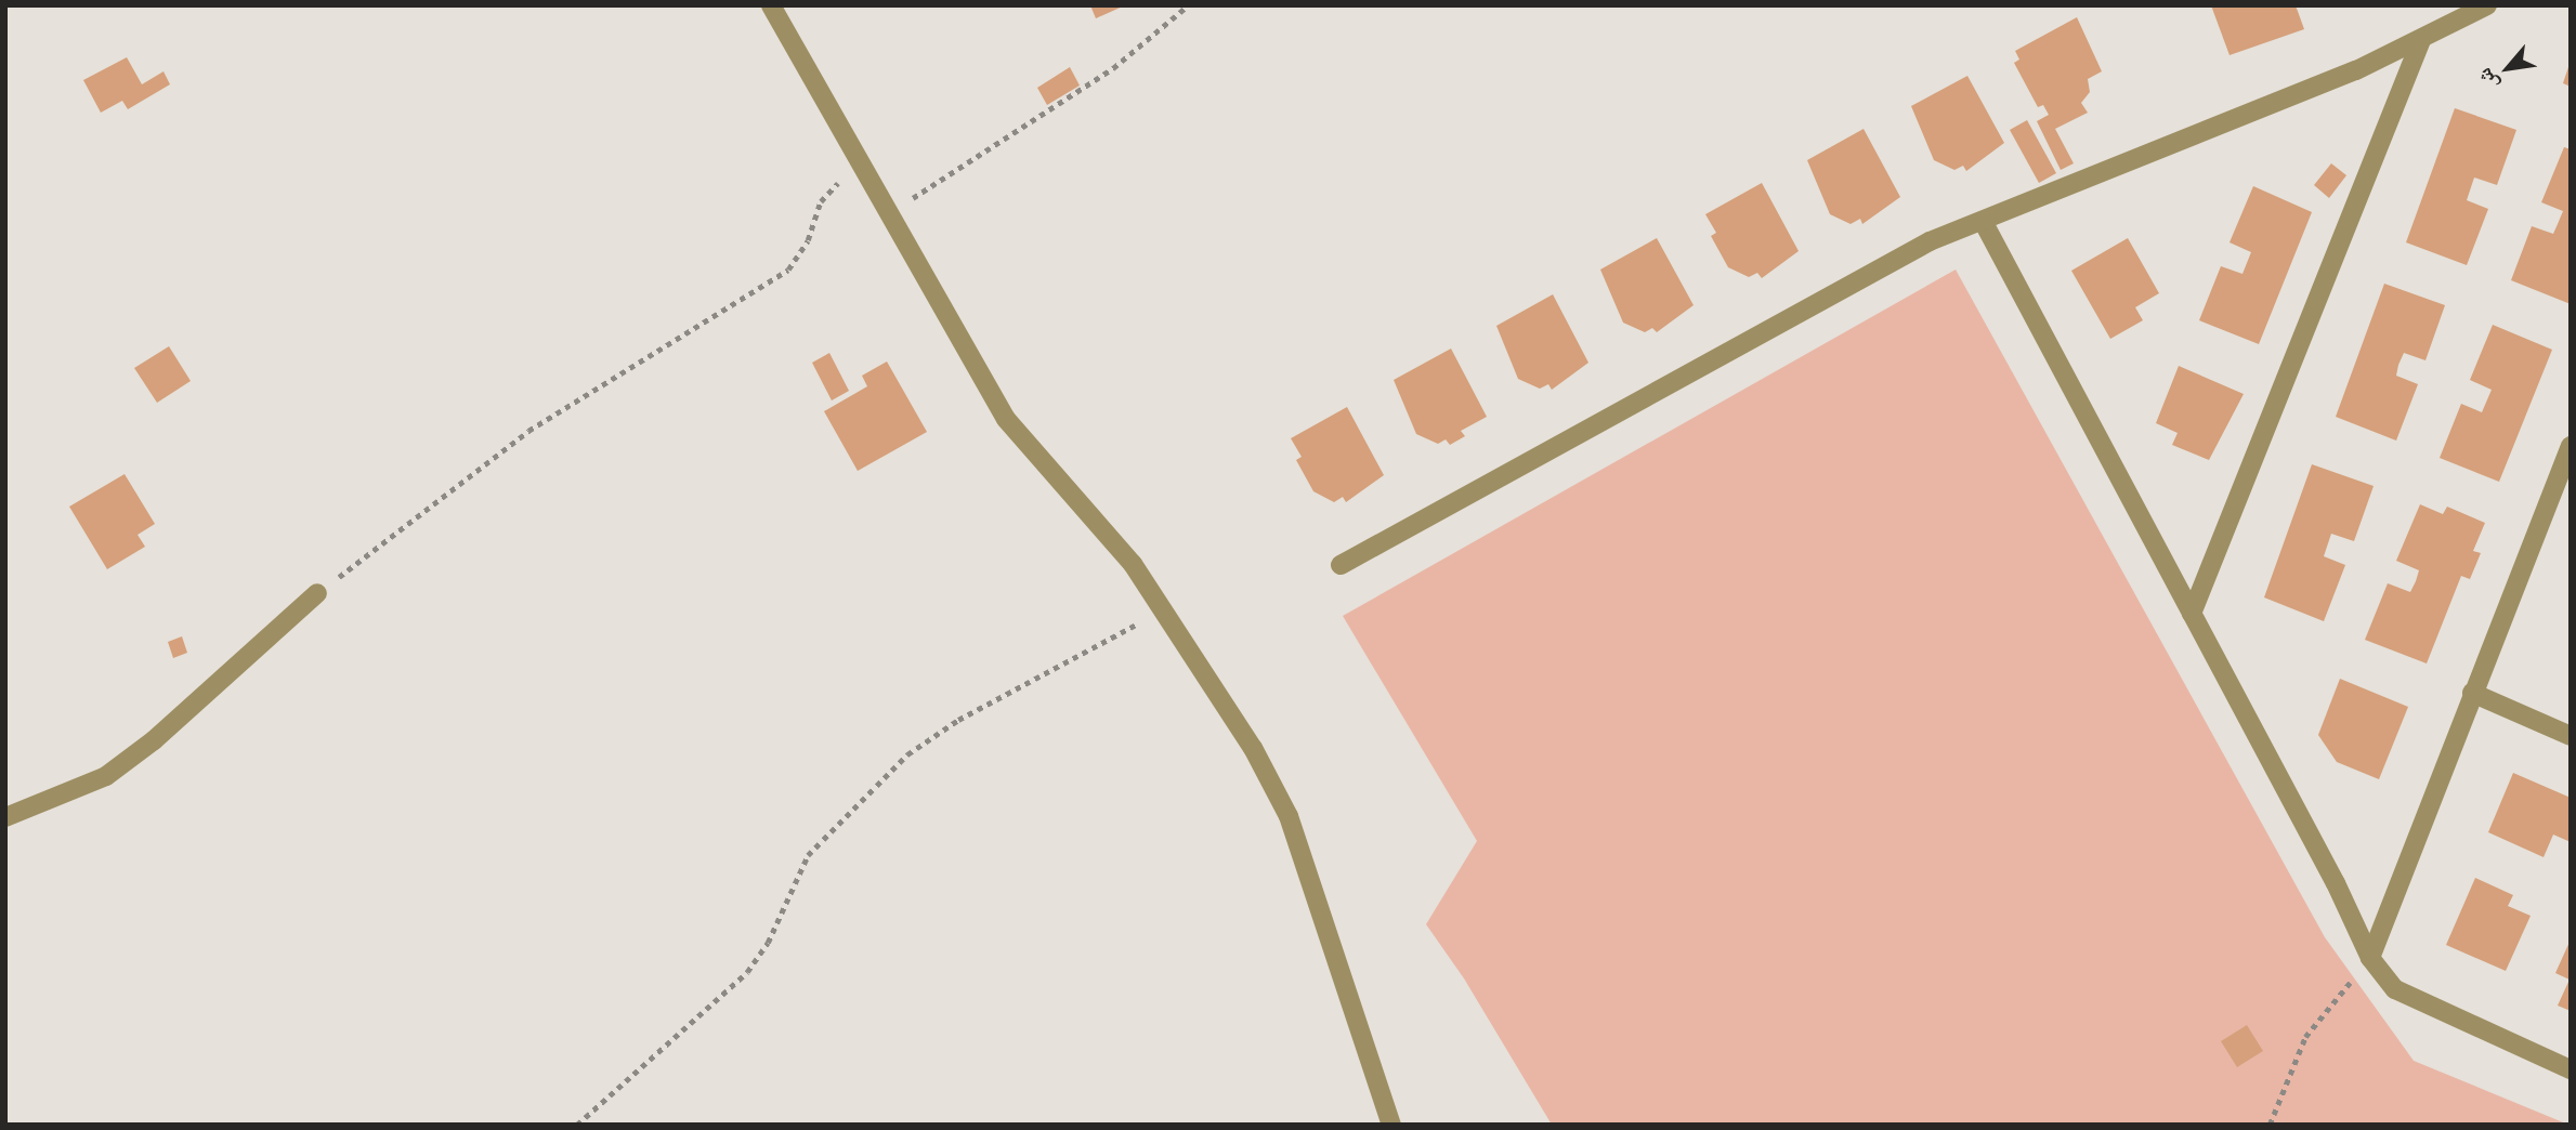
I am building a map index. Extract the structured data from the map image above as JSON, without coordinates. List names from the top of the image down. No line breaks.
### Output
{"north":"bottom left"}
